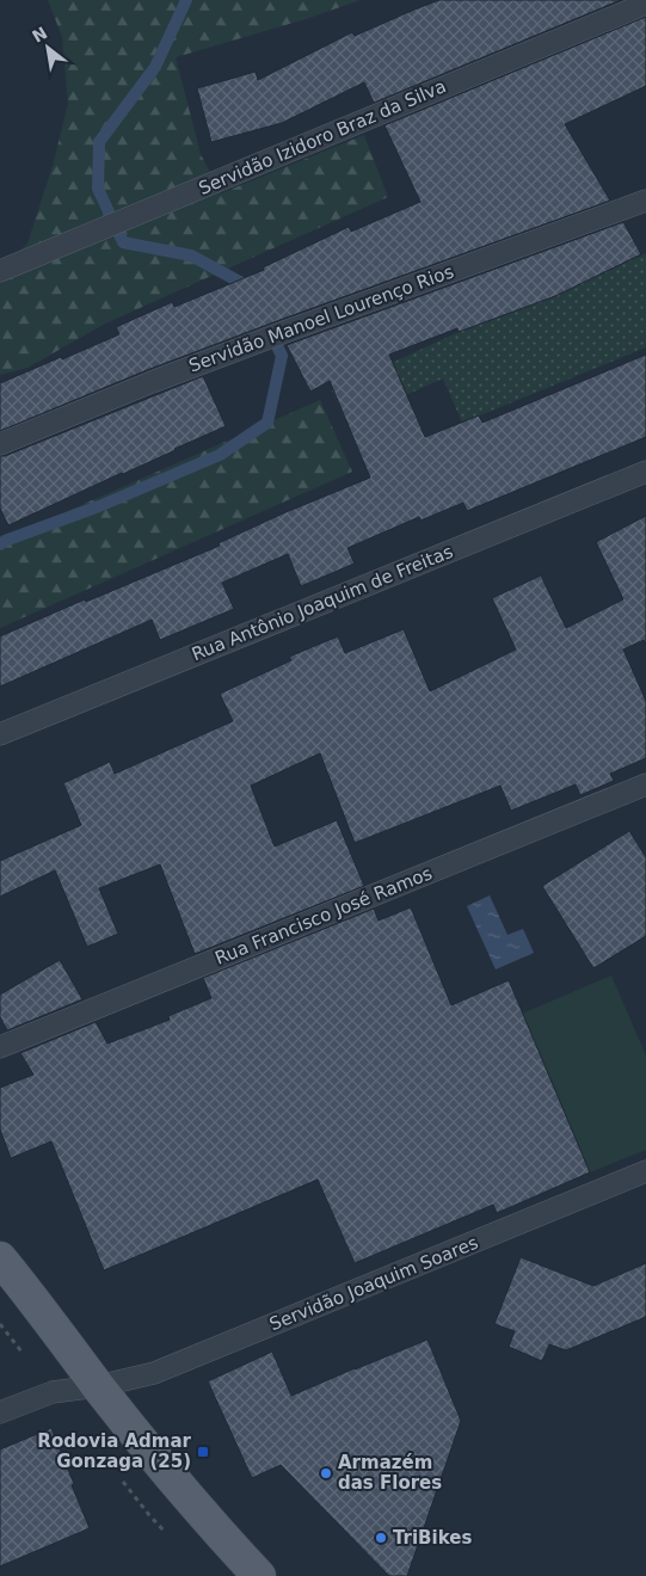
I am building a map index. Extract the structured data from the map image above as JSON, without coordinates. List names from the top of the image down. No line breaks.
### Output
{"streets":{"lane":["Servidão Izidoro Braz da Silva","Servidão Manoel Lourenço Rios","Rua Antônio Joaquim de Freitas","Rua Francisco José Ramos","Servidão Joaquim Soares"]},"places":{"transit":["Rodovia Admar Gonzaga (25)"],"other":["Armazém das Flores","TriBikes"]},"north":"top left"}
